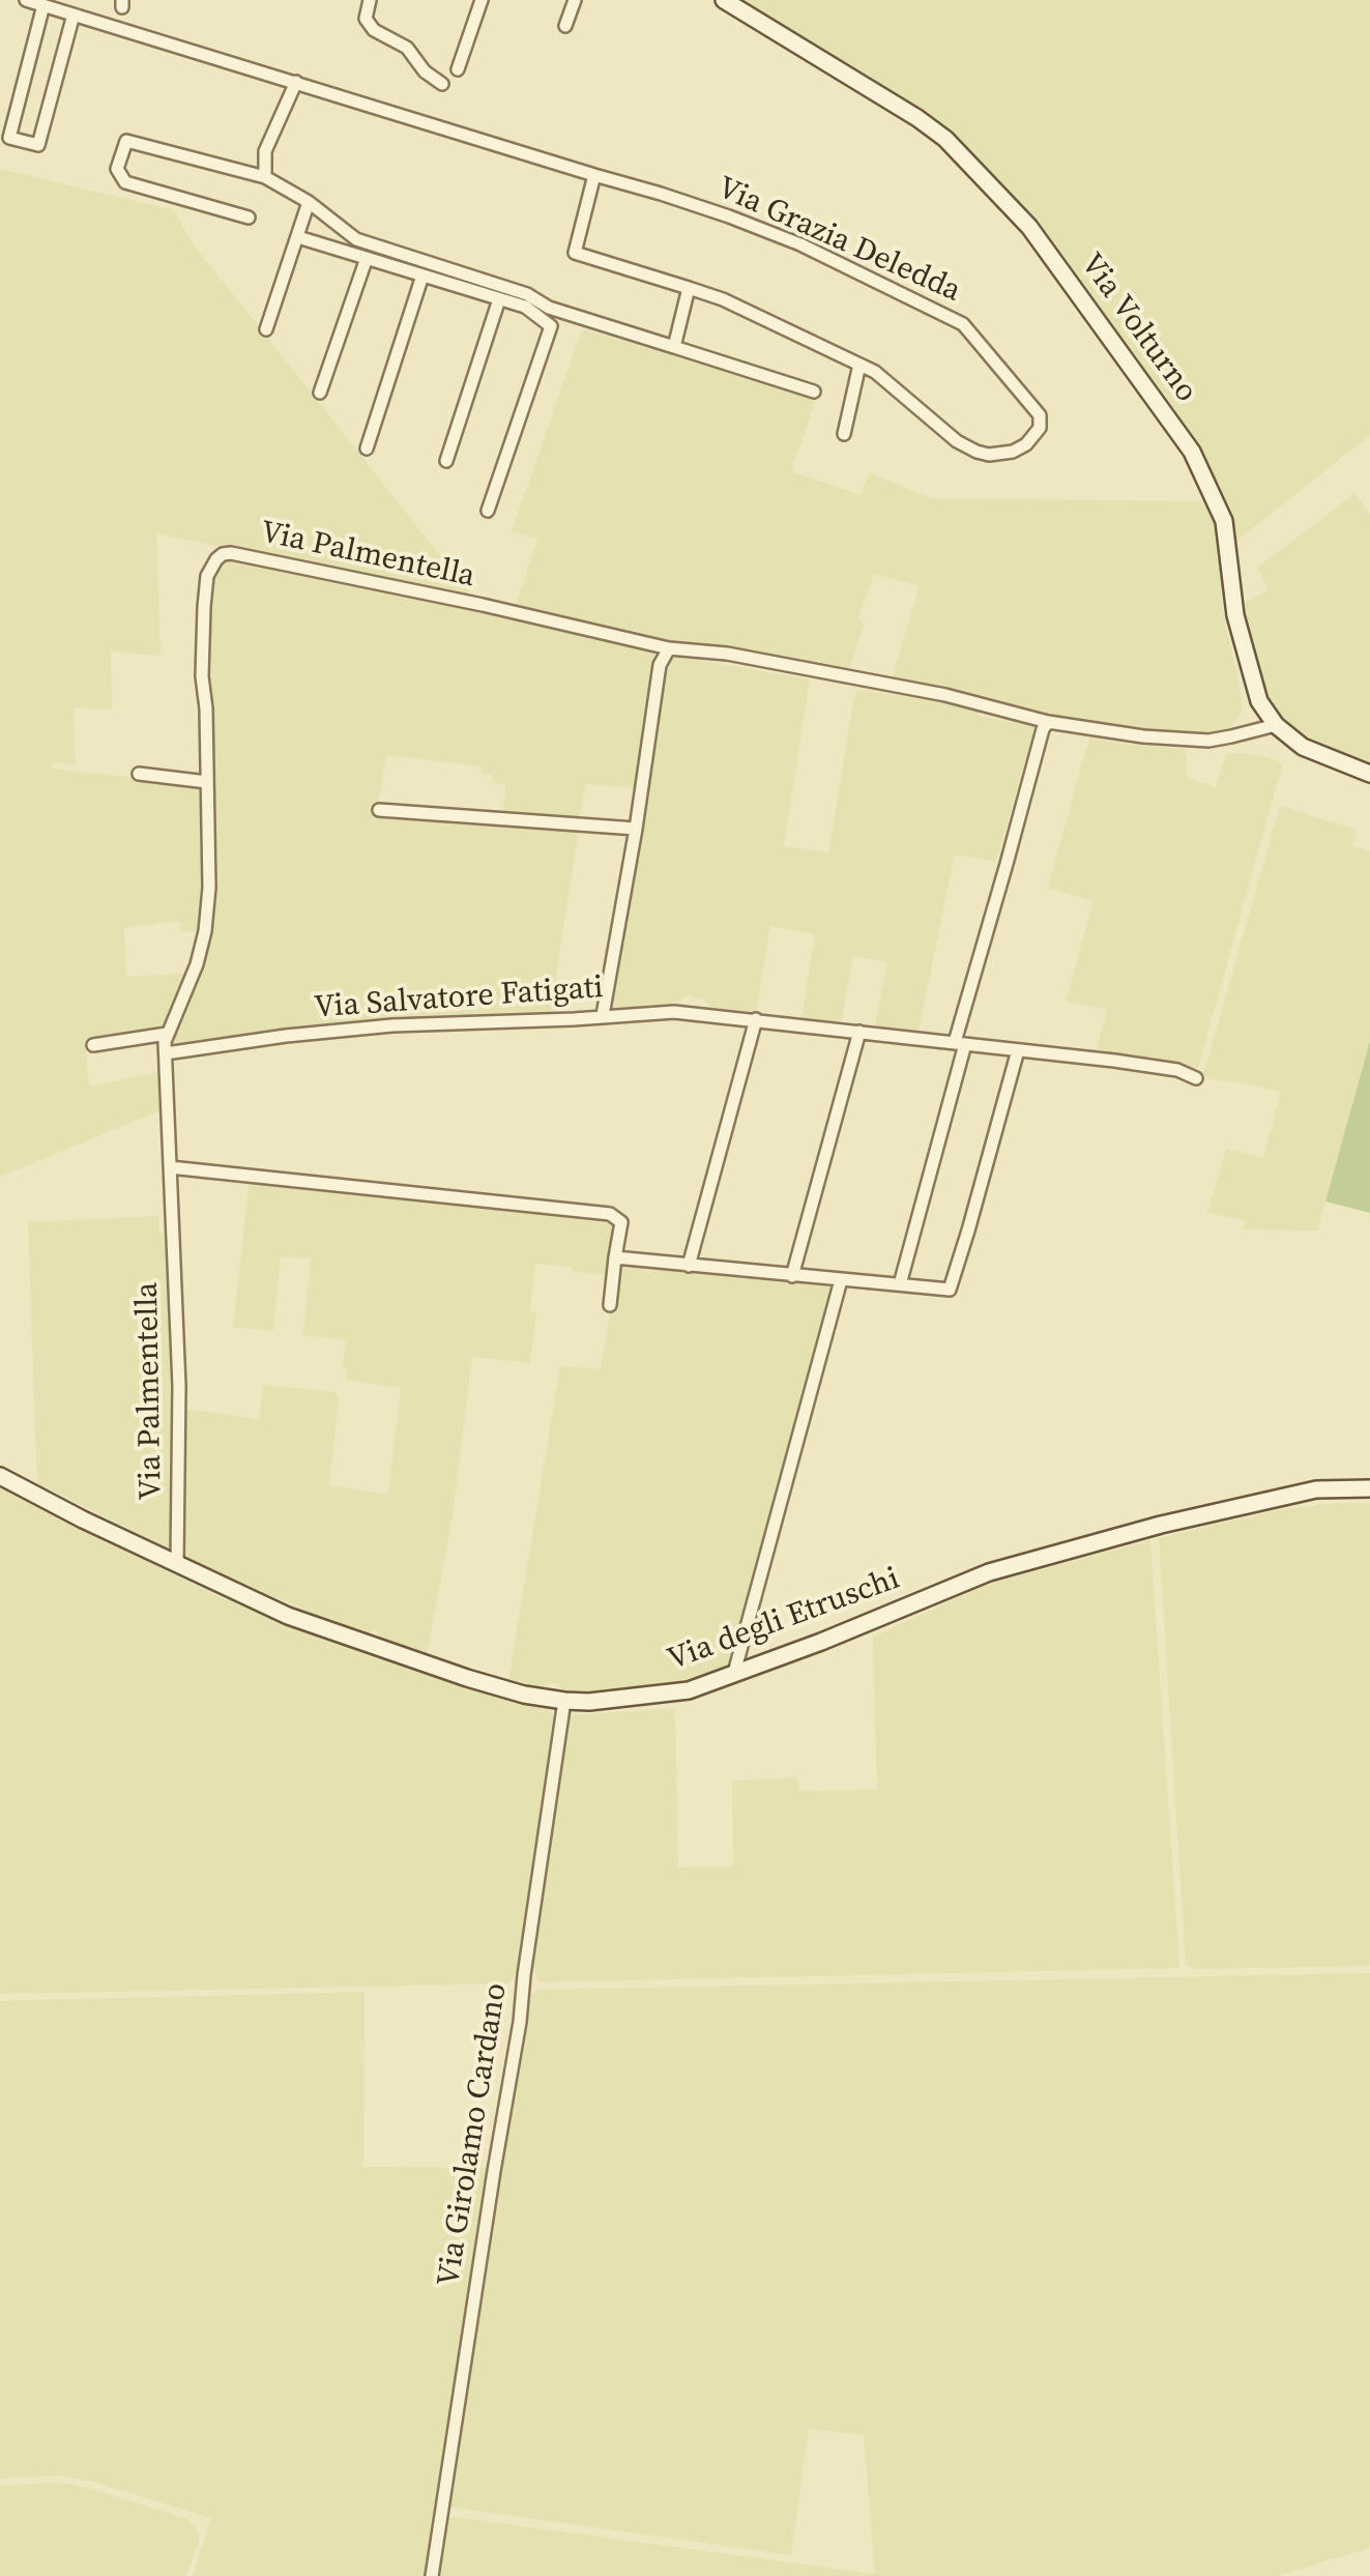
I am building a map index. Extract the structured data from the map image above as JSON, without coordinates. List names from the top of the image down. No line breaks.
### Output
{"streets":{"main road":["Via Volturno","Via degli Etruschi"],"street":["Via Grazia Deledda","Via Palmentella","Via Salvatore Fatigati","Via Girolamo Cardano"]},"crossings":[["Via Volturno","Via Palmentella"],["Via Palmentella","Via Salvatore Fatigati"],["Via Palmentella","Via degli Etruschi"],["Via degli Etruschi","Via Girolamo Cardano"]]}
